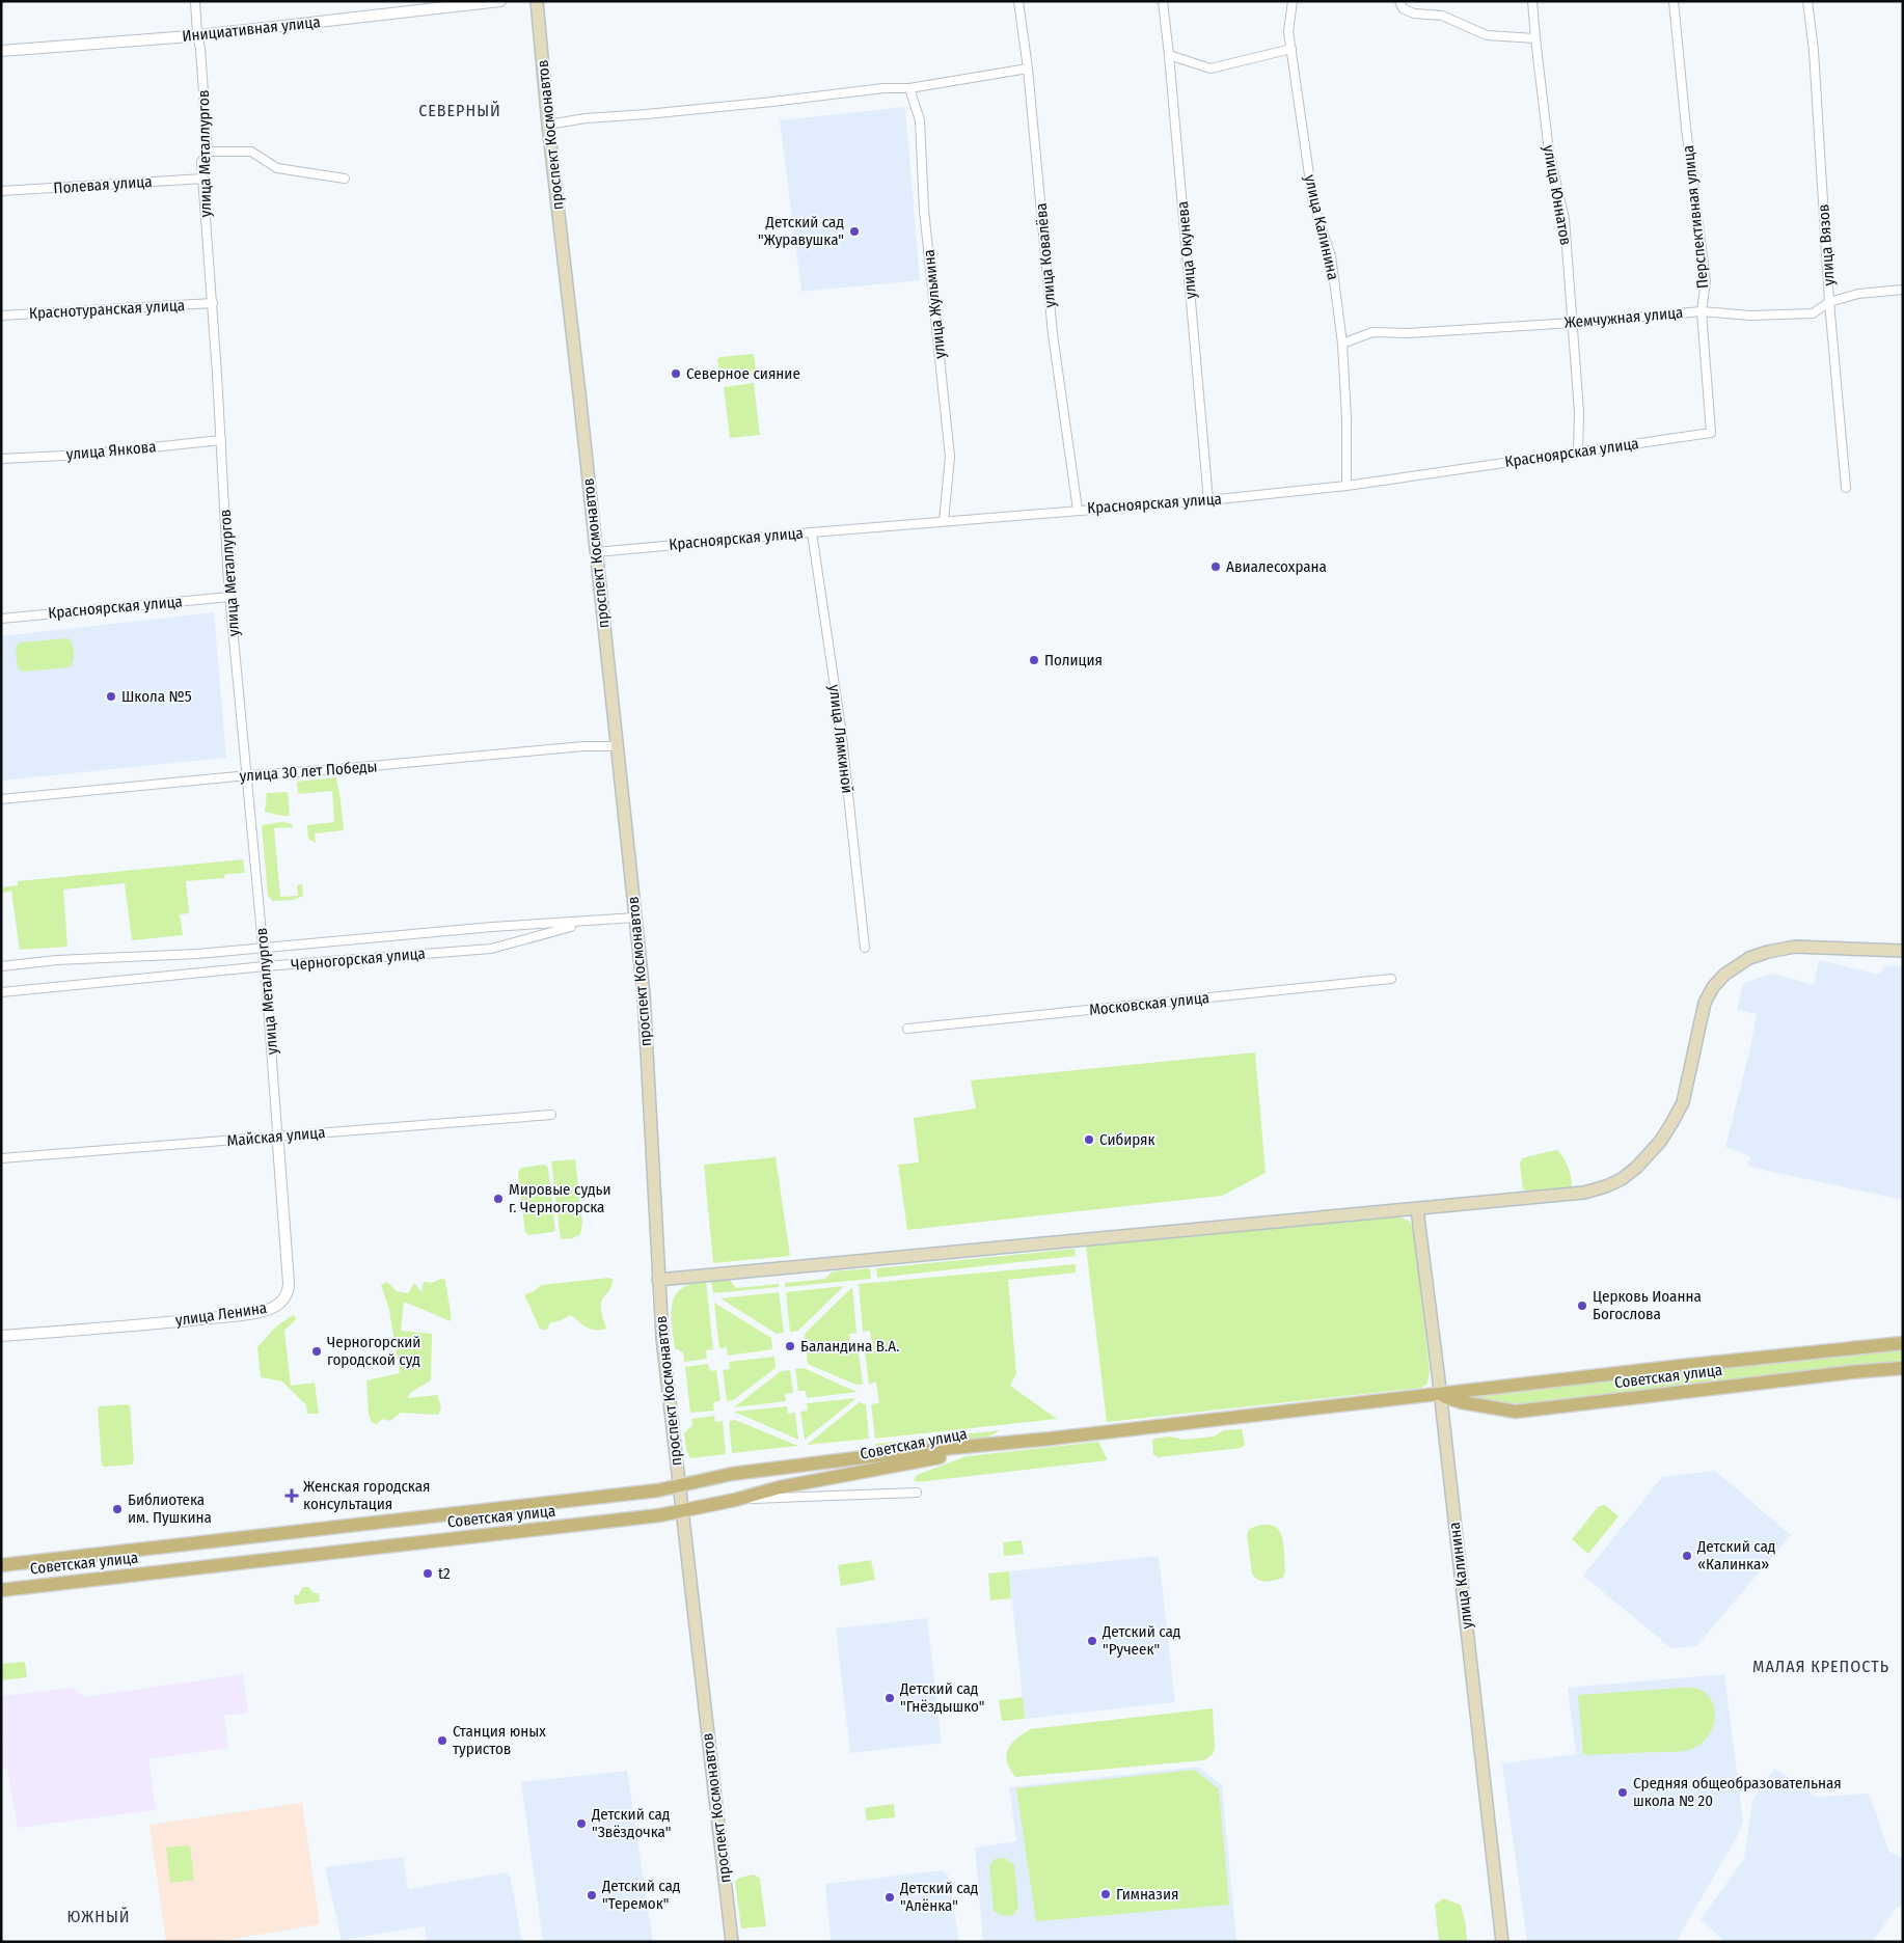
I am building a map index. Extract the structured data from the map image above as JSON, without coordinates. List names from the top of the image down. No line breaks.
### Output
{"streets":{"main road":["проспект Космонавтов","улица Калинина","Советская улица"],"street":["Инициативная улица","улица Металлургов","Полевая улица","улица Юннатов","Перспективная улица","улица Вязов","улица Окунева","улица Ковалёва","улица Жульмина","Краснотуранская улица","Жемчужная улица","улица Янкова","Красноярская улица","улица Лямкиной","улица 30 лет Победы","Черногорская улица","Московская улица","Майская улица","улица Ленина"]},"crossings":[["Инициативная улица","улица Металлургов"],["проспект Космонавтов","Красноярская улица"],["проспект Космонавтов","улица 30 лет Победы"],["проспект Космонавтов","Черногорская улица"],["проспект Космонавтов","Советская улица"],["улица Металлургов","Полевая улица"],["улица Металлургов","Краснотуранская улица"],["улица Металлургов","улица Янкова"],["улица Металлургов","Красноярская улица"],["улица Металлургов","улица 30 лет Победы"],["улица Металлургов","Черногорская улица"],["улица Металлургов","Майская улица"],["улица Металлургов","улица Ленина"],["улица Юннатов","Жемчужная улица"],["улица Юннатов","Красноярская улица"],["Перспективная улица","Жемчужная улица"],["Перспективная улица","Красноярская улица"],["улица Калинина","Жемчужная улица"],["улица Калинина","Красноярская улица"],["улица Калинина","Советская улица"],["улица Вязов","Жемчужная улица"],["улица Окунева","Красноярская улица"],["улица Ковалёва","Красноярская улица"],["улица Жульмина","Красноярская улица"],["Красноярская улица","улица Лямкиной"],["Майская улица","улица Ленина"]],"districts":["СЕВЕРНЫЙ","МАЛАЯ КРЕПОСТЬ","ЮЖНЫЙ"],"places":{"other":["Детский сад \"Журавушка\"","Северное сияние","Авиалесохрана","Полиция","Школа №5","Сибиряк","Мировые судьи г. Черногорска","Церковь Иоанна Богослова","Баландина В.А.","Черногорский городской суд","Библиотека им. Пушкина","Детский сад «Калинка»","t2","Детский сад \"Ручеек\"","Детский сад \"Гнёздышко\"","Станция юных туристов","Средняя общеобразовательная школа № 20","Детский сад \"Звёздочка\"","Гимназия","Детский сад \"Теремок\"","Детский сад \"Алёнка\""],"health":["Женская городская консультация"]}}
